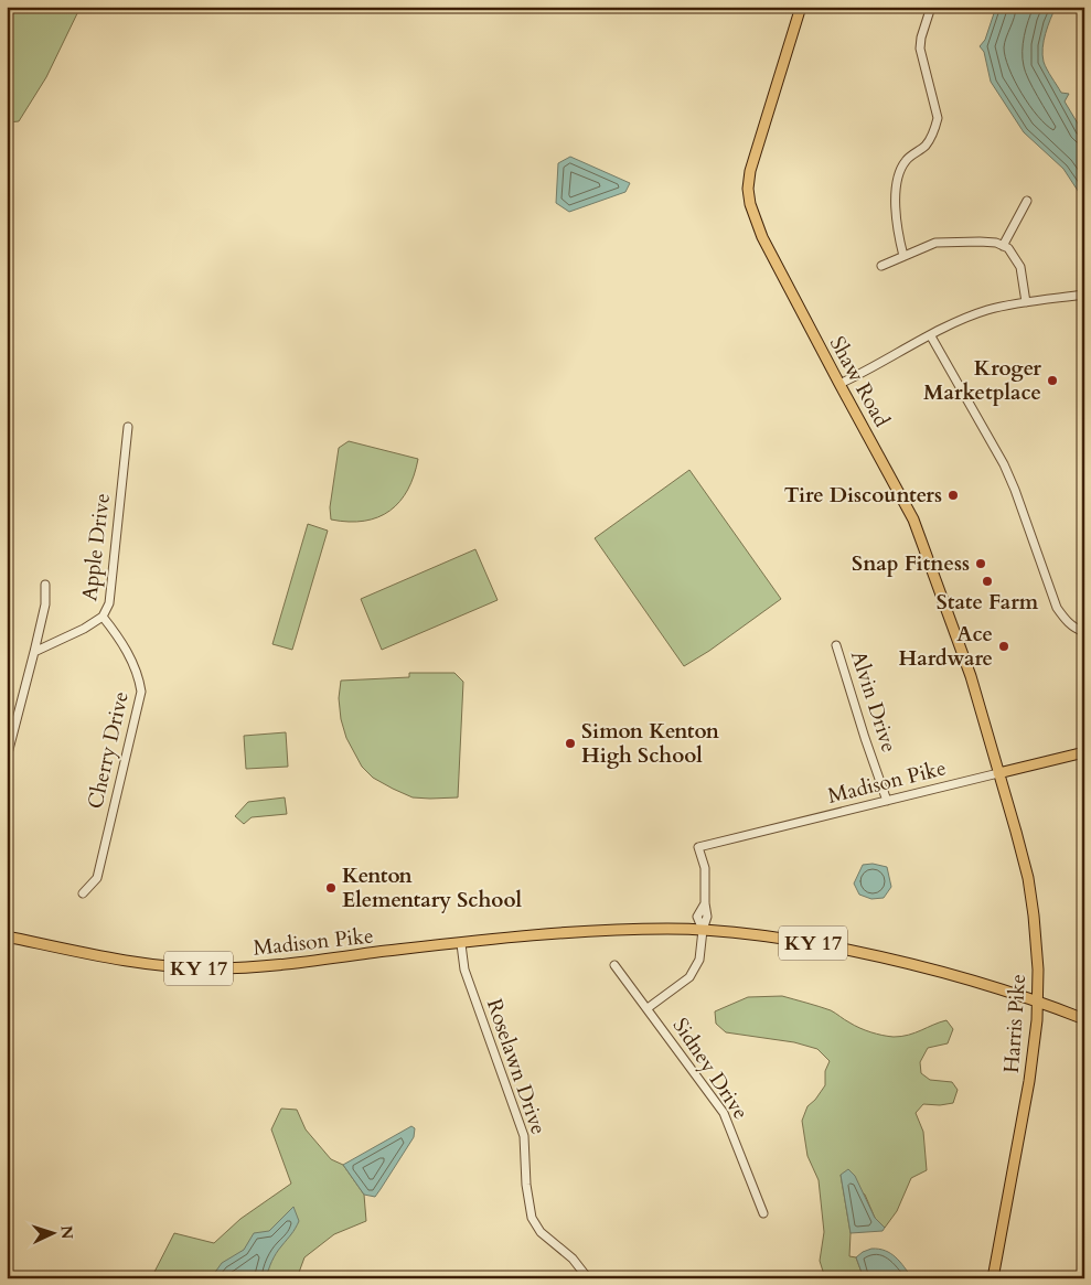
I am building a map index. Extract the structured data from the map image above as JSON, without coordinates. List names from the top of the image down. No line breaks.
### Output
{"streets":{"main road":["Shaw Road","Madison Pike","KY 17","Harris Pike"],"street":["Apple Drive","Alvin Drive","Cherry Drive","Roselawn Drive","Sidney Drive"]},"crossings":[["Shaw Road","Madison Pike"],["Shaw Road","Harris Pike"],["Apple Drive","Cherry Drive"],["Alvin Drive","Madison Pike"],["Madison Pike","KY 17"],["Madison Pike","Harris Pike"],["Madison Pike","Roselawn Drive"],["Madison Pike","Sidney Drive"],["KY 17","Harris Pike"],["KY 17","Roselawn Drive"],["KY 17","Sidney Drive"]],"places":["Kroger Marketplace","Tire Discounters","Snap Fitness","State Farm","Ace Hardware","Simon Kenton High School","Kenton Elementary School"],"north":"right"}
